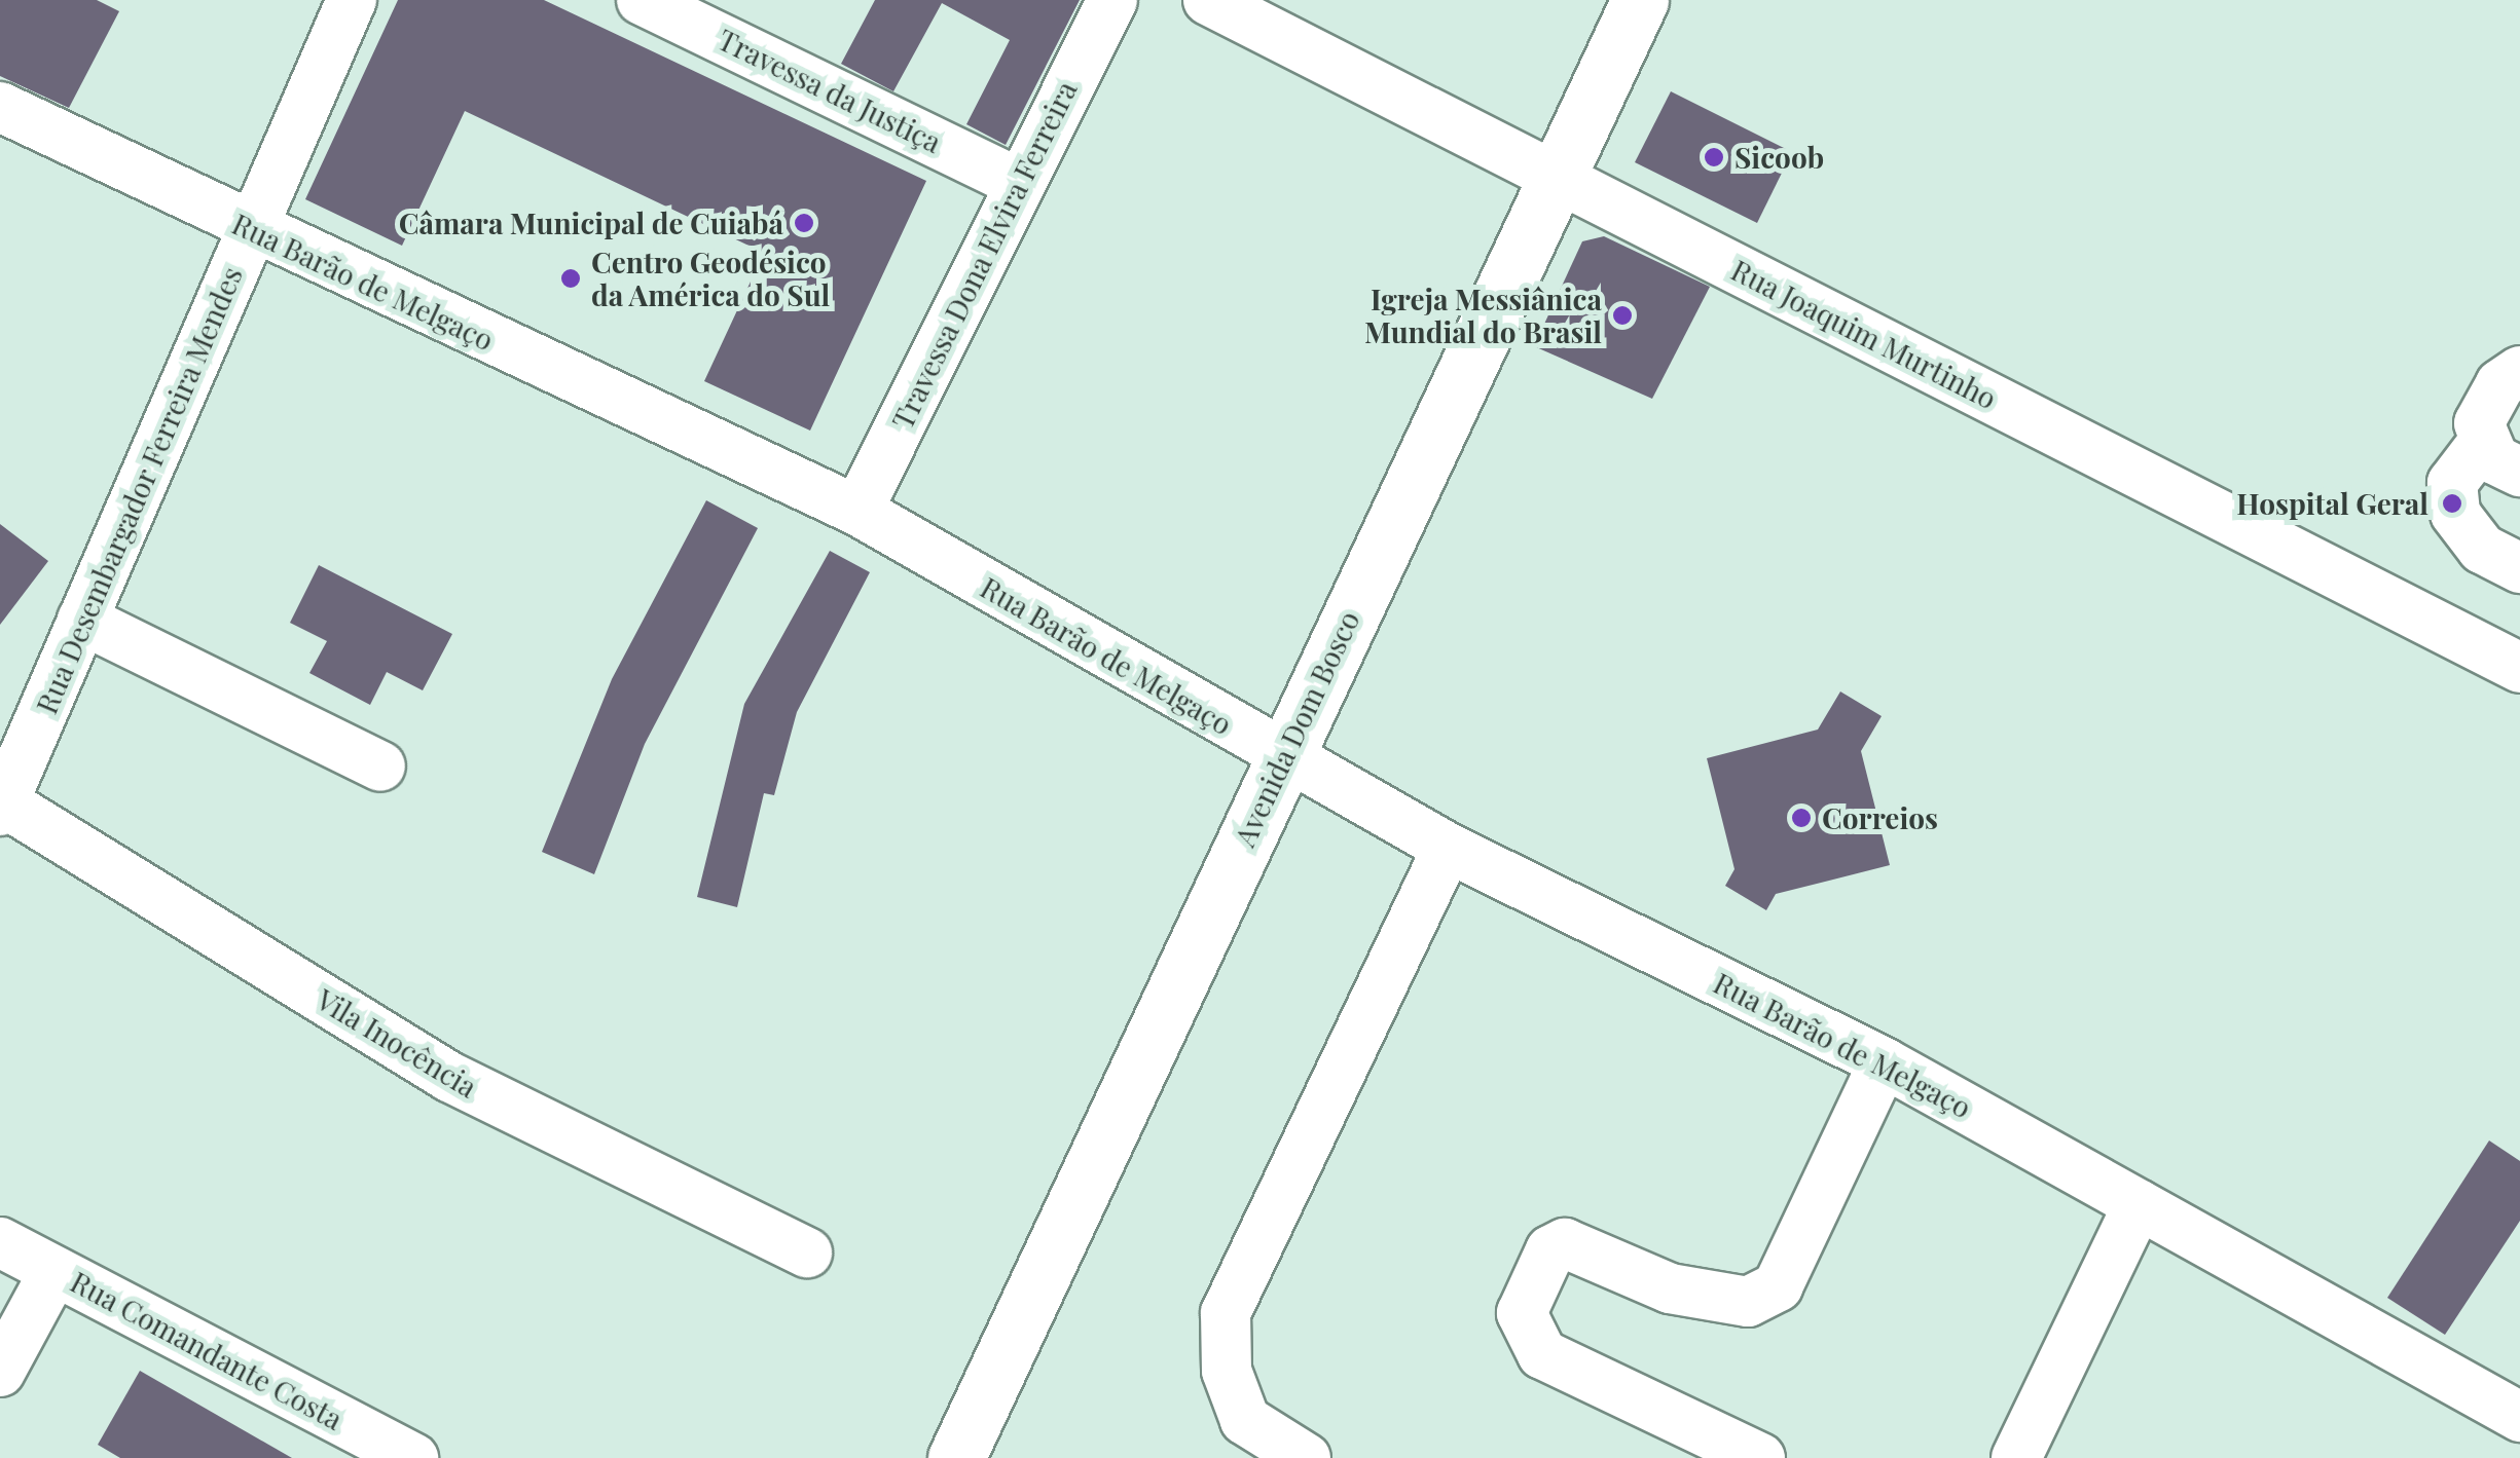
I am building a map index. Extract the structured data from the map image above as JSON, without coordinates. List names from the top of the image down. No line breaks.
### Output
{"streets":{"main road":["Avenida Dom Bosco"],"street":["Travessa da Justiça","Travessa Dona Elvira Ferreira","Rua Barão de Melgaço","Rua Joaquim Murtinho","Rua Desembargador Ferreira Mendes","Vila Inocência","Rua Comandante Costa"]},"crossings":[["Travessa da Justiça","Travessa Dona Elvira Ferreira"],["Travessa Dona Elvira Ferreira","Rua Barão de Melgaço"],["Rua Barão de Melgaço","Rua Desembargador Ferreira Mendes"],["Rua Barão de Melgaço","Avenida Dom Bosco"],["Rua Joaquim Murtinho","Avenida Dom Bosco"],["Rua Desembargador Ferreira Mendes","Vila Inocência"]],"places":["Sicoob","Câmara Municipal de Cuiabá","Centro Geodésico da América do Sul","Igreja Messiânica Mundial do Brasil","Hospital Geral","Correios"]}
